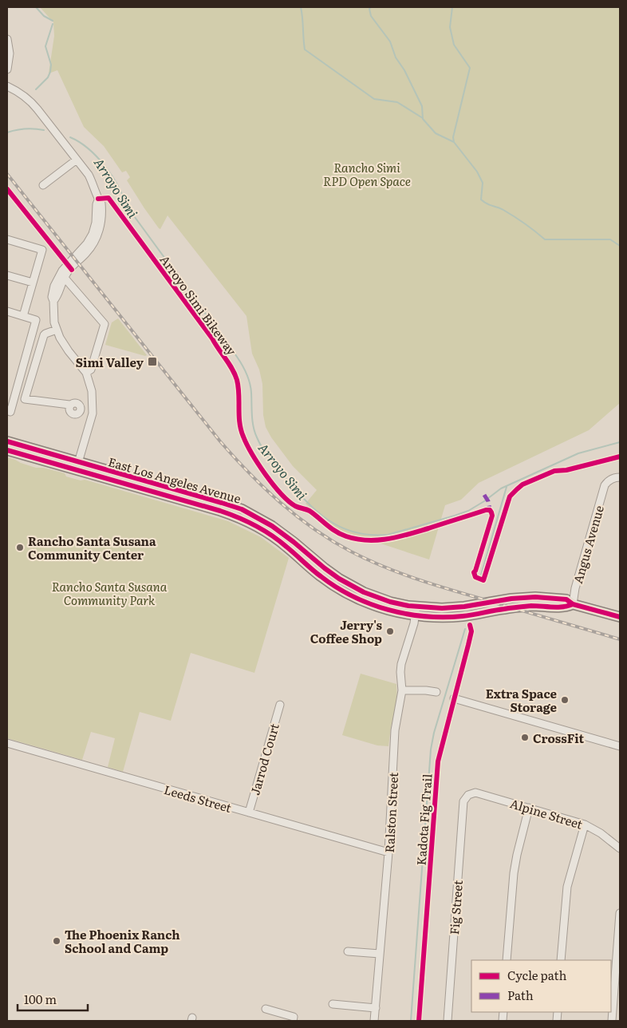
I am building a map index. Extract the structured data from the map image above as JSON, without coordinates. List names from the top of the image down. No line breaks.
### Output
{"streets":{"main road":["East Los Angeles Avenue"],"street":["Angus Avenue","Jarrod Court","Leeds Street","Ralston Street","Alpine Street","Fig Street"],"cycle path":["Arroyo Simi Bikeway","Kadota Fig Trail"]},"crossings":[["East Los Angeles Avenue","Angus Avenue"],["East Los Angeles Avenue","Ralston Street"],["Jarrod Court","Leeds Street"],["Leeds Street","Ralston Street"],["Alpine Street","Fig Street"]],"water":["Arroyo Simi"],"parks":["Rancho Simi RPD Open Space","Rancho Santa Susana Community Park"],"places":{"transit":["Simi Valley"],"other":["Rancho Santa Susana Community Center","Jerry's Coffee Shop","Extra Space Storage","CrossFit","The Phoenix Ranch School and Camp"]},"legend":["Cycle path","Path"],"scale_bar":"100 m"}
